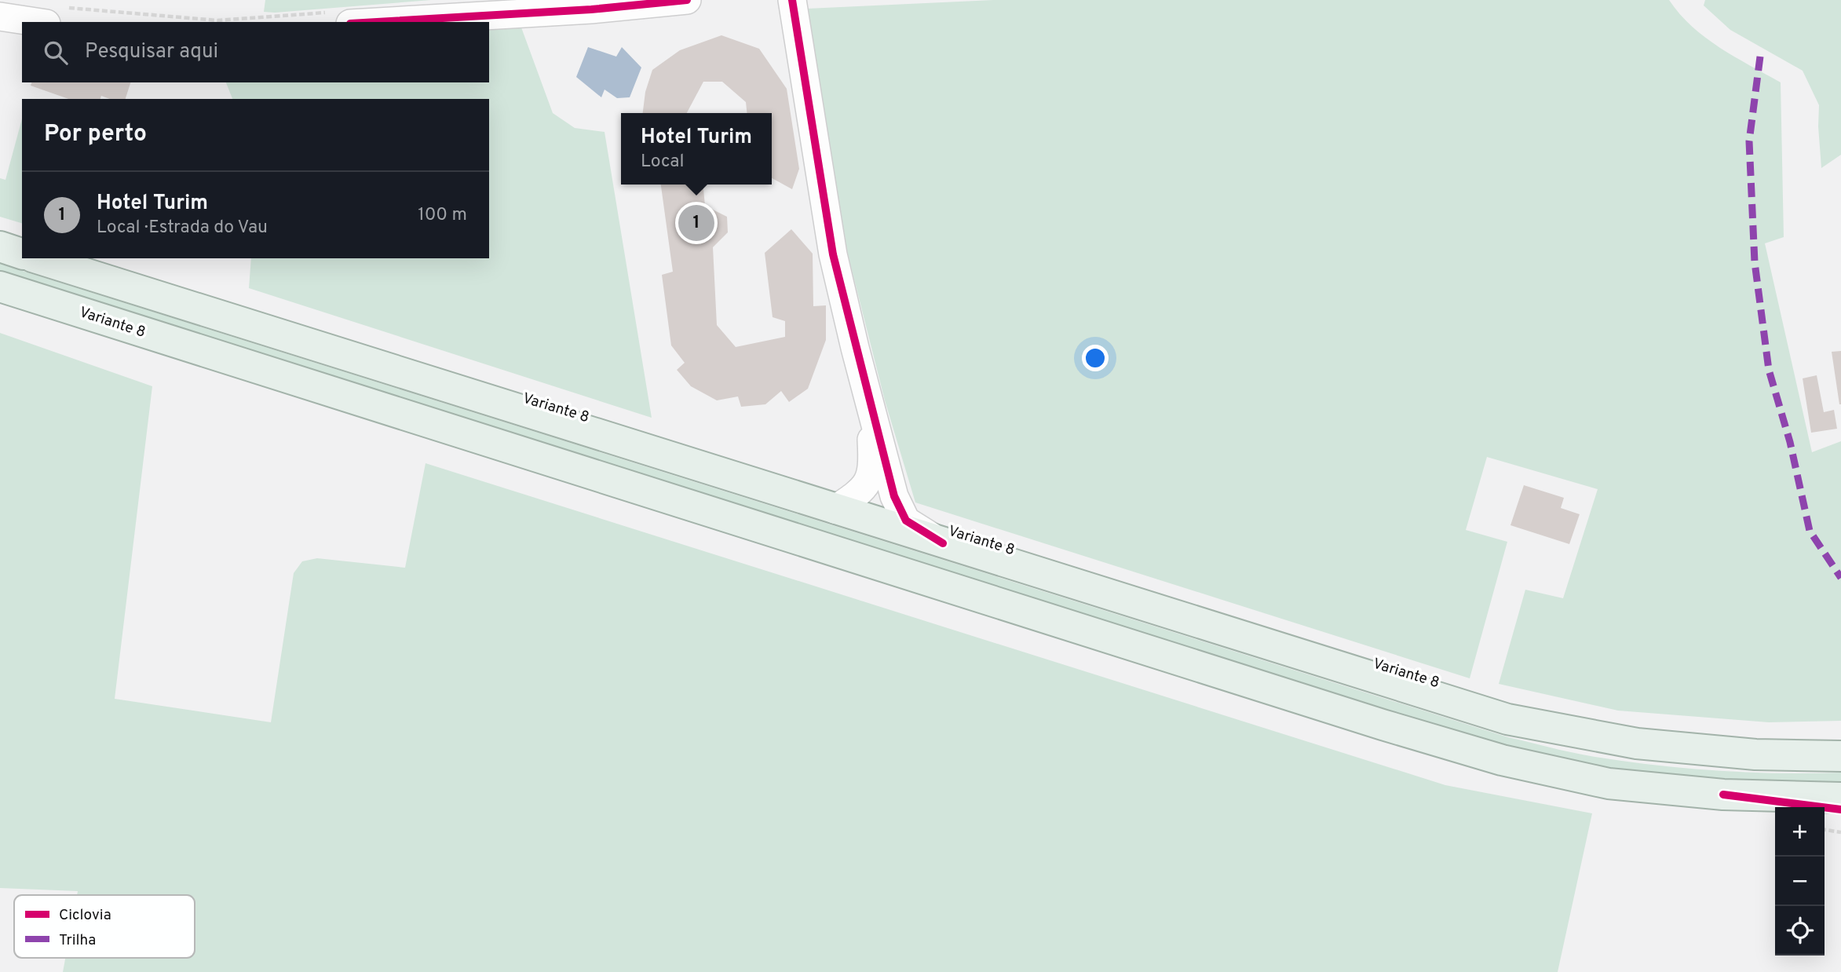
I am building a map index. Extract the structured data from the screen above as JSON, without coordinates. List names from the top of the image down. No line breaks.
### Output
{"streets":{"main road":["Variante 8"]},"legend":["Ciclovia","Trilha"],"page":{"search":"Pesquisar aqui","heading":"Por perto","popup":["Hotel Turim","Local"],"list":[{"mark":"1","name":"Hotel Turim","note":"Local · Estrada do Vau","value":"100 m"}],"pins":"1","map_buttons":["+","−"]}}
